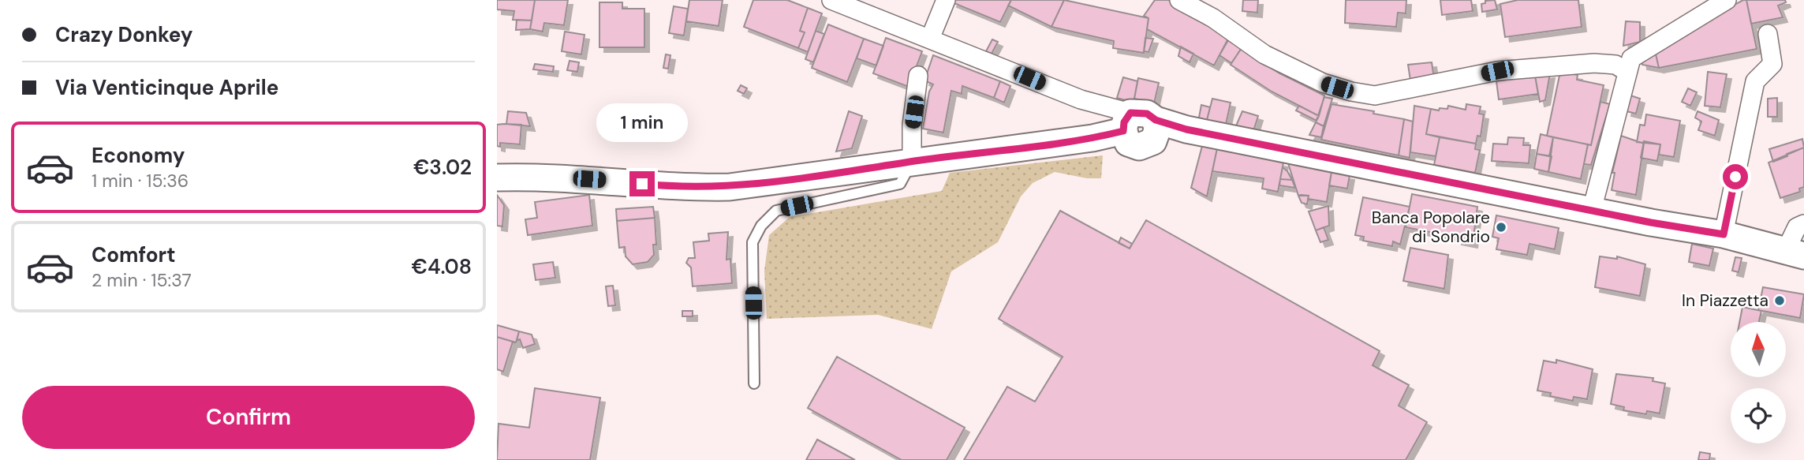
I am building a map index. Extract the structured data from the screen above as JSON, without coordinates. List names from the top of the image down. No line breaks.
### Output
{"places":["Banca Popolare di Sondrio","In Piazzetta"],"north":"top","page":{"banner":["Crazy Donkey","Via Venticinque Aprile"],"bubble":"1 min","list":[{"name":"Economy","note":"1 min · 15:36","value":"€3.02"},{"name":"Comfort","note":"2 min · 15:37","value":"€4.08"}],"buttons":"Confirm"}}
